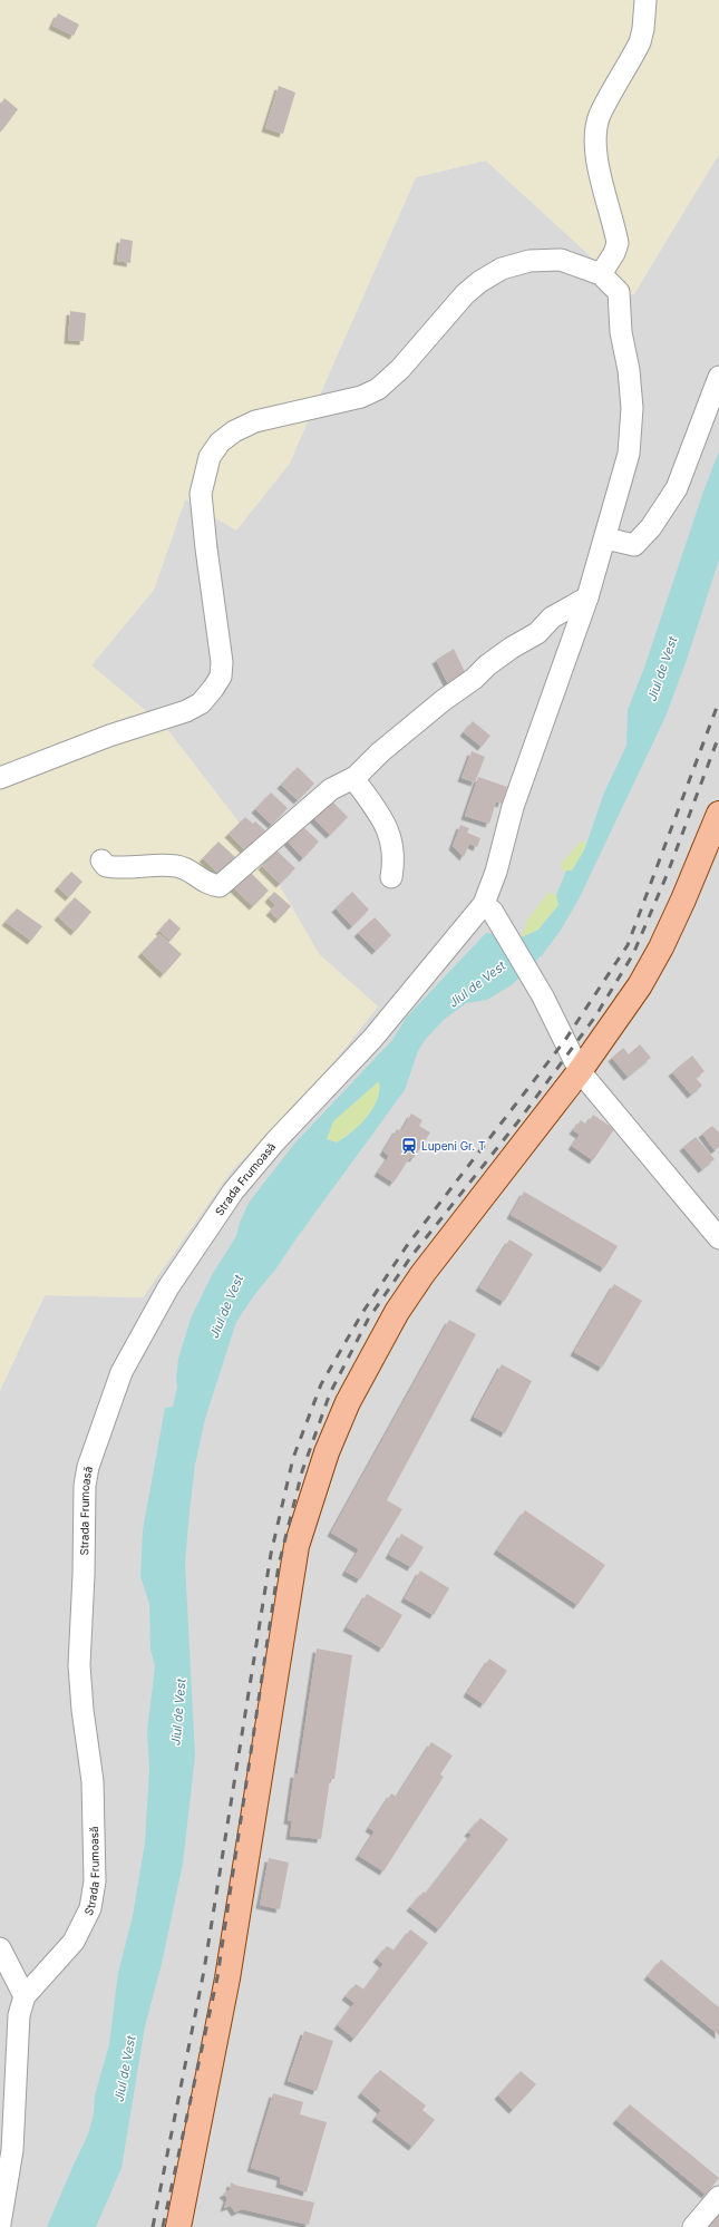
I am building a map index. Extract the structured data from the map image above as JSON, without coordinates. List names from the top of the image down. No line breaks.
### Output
{"streets":{"street":["Strada Frumoasă"]},"water":["Jiul de Vest"],"places":{"station":["Lupeni Gr. T"]}}
